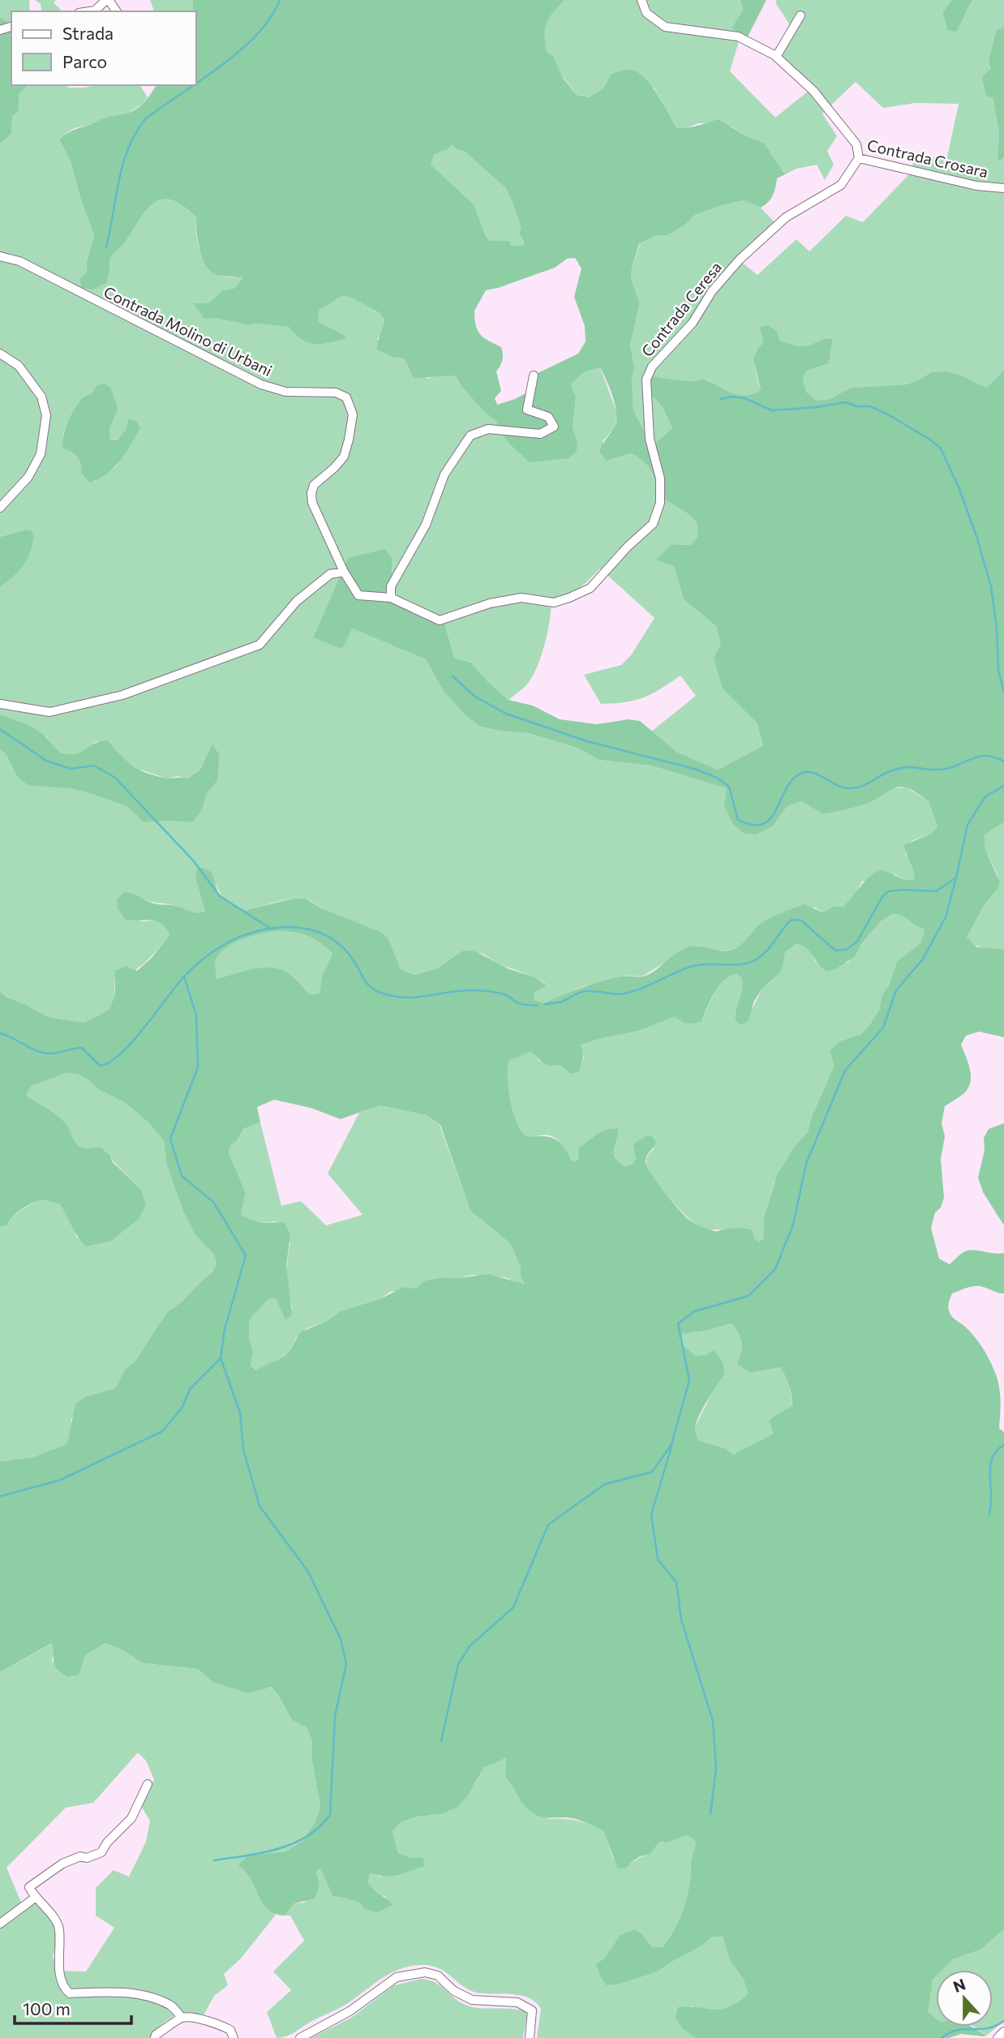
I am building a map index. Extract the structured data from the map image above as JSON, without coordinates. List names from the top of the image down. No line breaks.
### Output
{"streets":{"street":["Contrada Crosara","Contrada Ceresa","Contrada Molino di Urbani"]},"crossings":[["Contrada Crosara","Contrada Ceresa"]],"legend":["Strada","Parco"],"scale_bar":"100 m","north":"top"}
